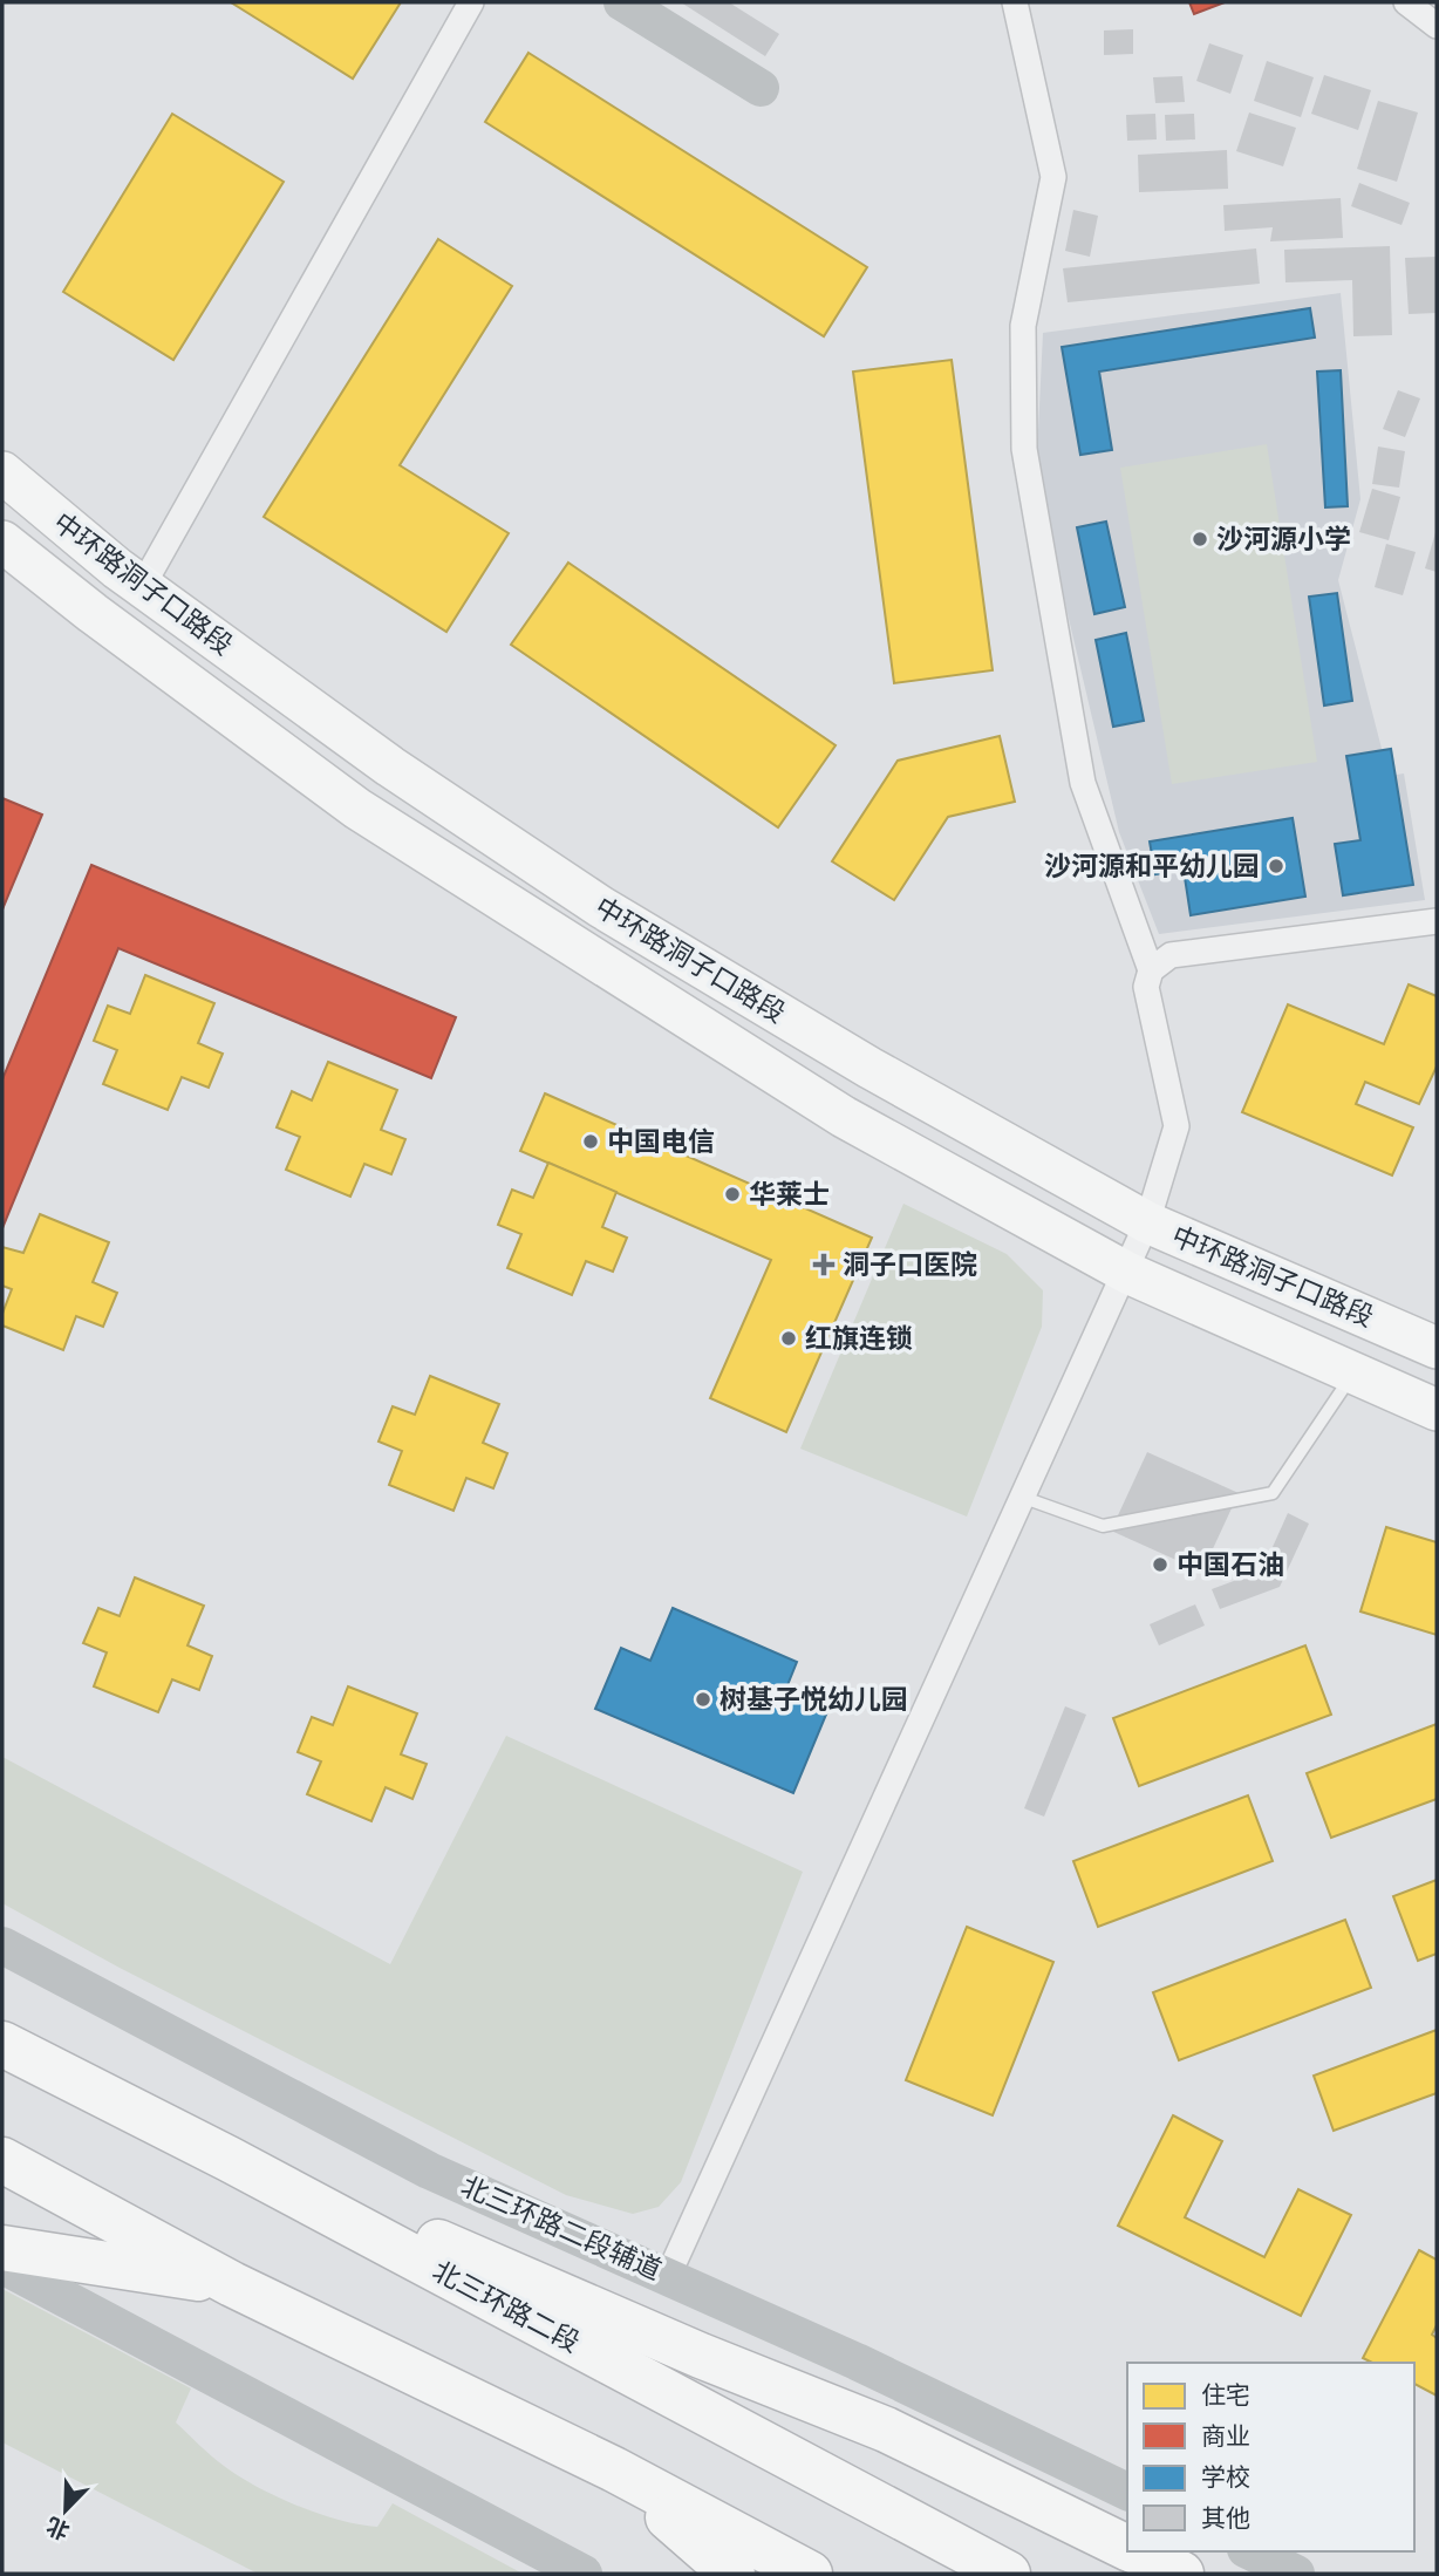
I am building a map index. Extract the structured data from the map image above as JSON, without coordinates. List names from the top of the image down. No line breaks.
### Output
{"streets":{"highway":["北三环路二段"],"main road":["中环路洞子口路段","北三环路二段辅道"]},"places":{"other":["沙河源小学","沙河源和平幼儿园","中国电信","华莱士","红旗连锁","中国石油","树基子悦幼儿园"],"health":["洞子口医院"]},"legend":["住宅","商业","学校","其他"],"north":"bottom left"}
